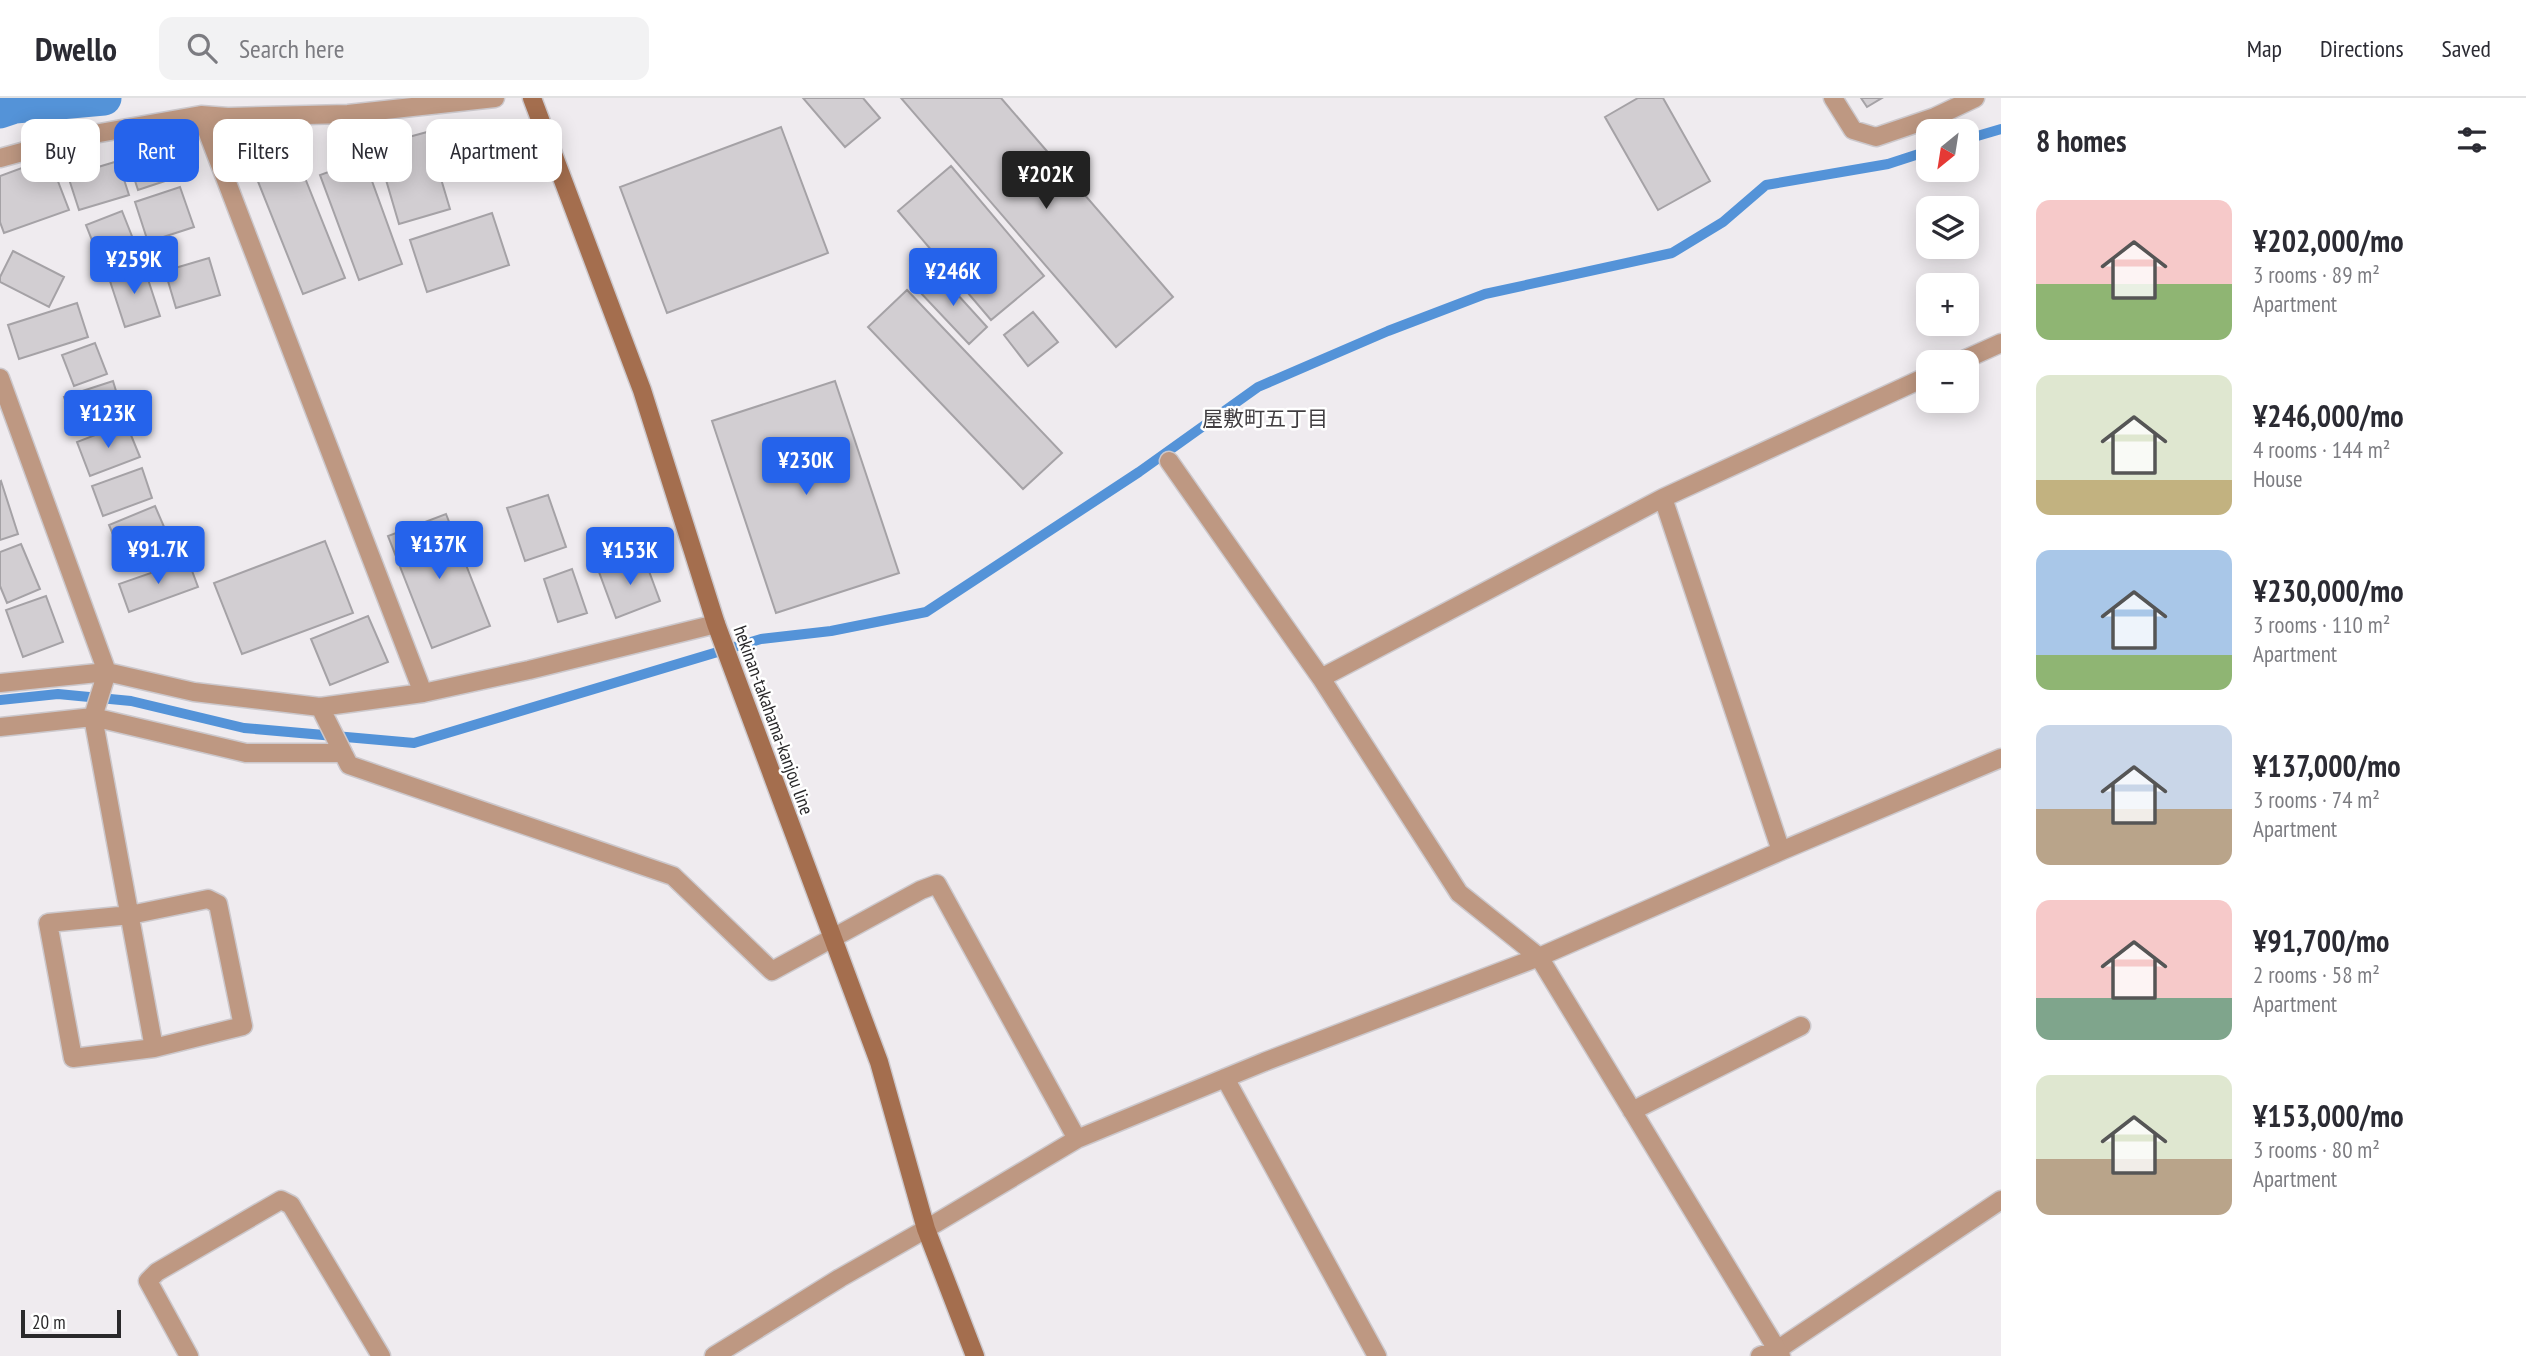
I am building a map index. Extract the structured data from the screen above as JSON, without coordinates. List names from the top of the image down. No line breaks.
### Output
{"streets":{"main road":["hekinan-takahama-kanjou line"]},"districts":["屋敷町五丁目"],"scale_bar":"20 m","north":"bottom left","page":{"header":"Dwello","search":"Search here","nav":["Map","Directions","Saved"],"heading":"8 homes","map_buttons":["+","−"],"chip":["Buy","Rent","Filters","New","Apartment"],"price":["¥202K","¥259K","¥246K","¥123K","¥230K","¥137K","¥91.7K","¥153K"],"list":[{"name":"¥202,000/mo","note":"3 rooms · 89 m² · Apartment"},{"name":"¥246,000/mo","note":"4 rooms · 144 m² · House"},{"name":"¥230,000/mo","note":"3 rooms · 110 m² · Apartment"},{"name":"¥137,000/mo","note":"3 rooms · 74 m² · Apartment"},{"name":"¥91,700/mo","note":"2 rooms · 58 m² · Apartment"},{"name":"¥153,000/mo","note":"3 rooms · 80 m² · Apartment"}],"scale":"20 m"}}
